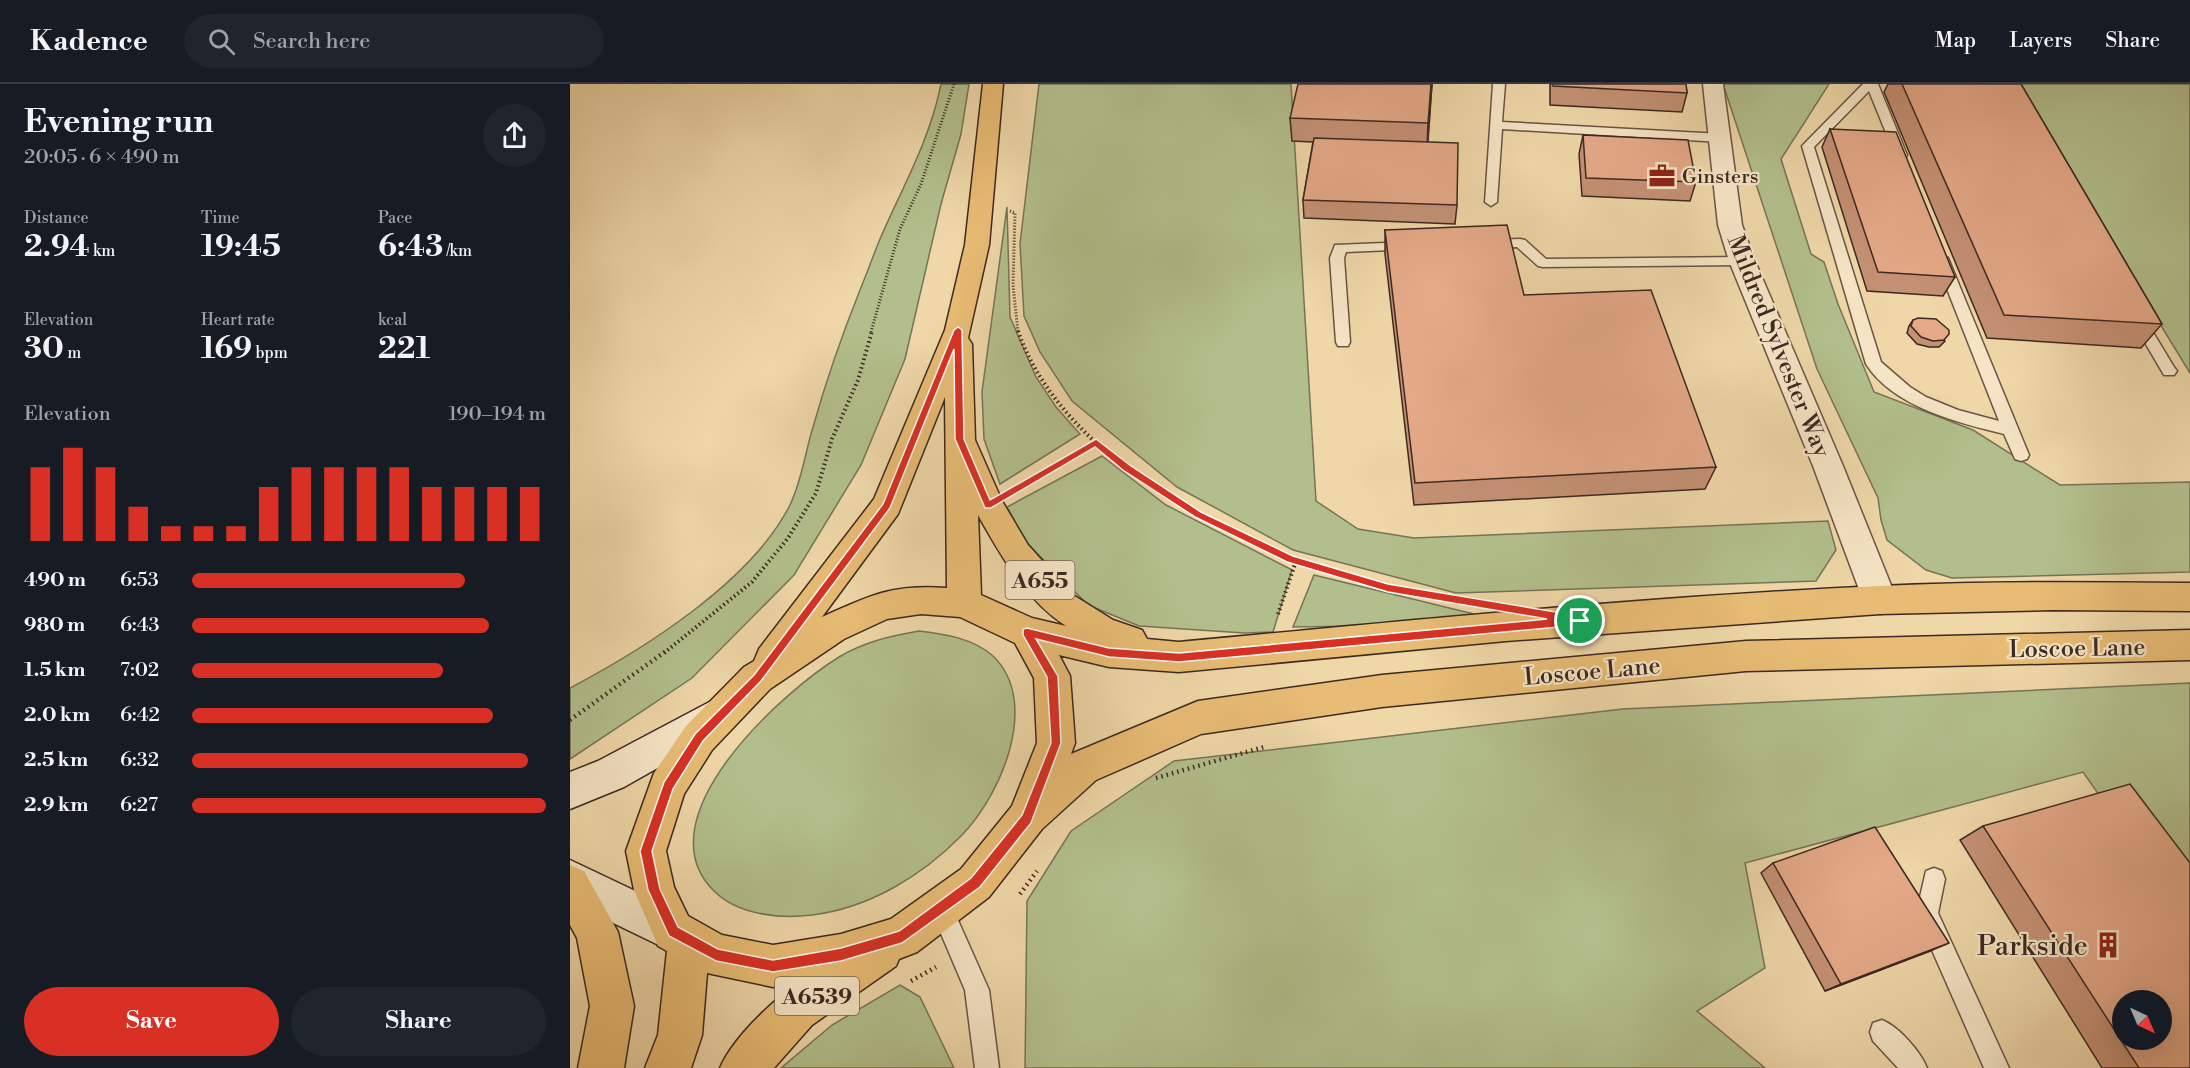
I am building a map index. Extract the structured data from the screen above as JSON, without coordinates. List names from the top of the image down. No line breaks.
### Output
{"streets":{"main road":["A655","Loscoe Lane","A6539"],"street":["Mildred Sylvester Way"]},"crossings":[["Mildred Sylvester Way","Loscoe Lane"],["A655","Loscoe Lane"]],"places":{"office":["Ginsters"],"building":["Parkside"]},"north":"bottom right","page":{"header":"Kadence","search":"Search here","nav":["Map","Layers","Share"],"heading":["Evening run","20:05 · 6 × 490 m"],"stats":[["Distance","2.94 km"],["Time","19:45"],["Pace","6:43 /km"],["Elevation","30 m"],["Heart rate","169 bpm"],["kcal","221"]],"chart":["Elevation","190–194 m"],"list":[{"name":"490 m","note":"6:53"},{"name":"980 m","note":"6:43"},{"name":"1.5 km","note":"7:02"},{"name":"2.0 km","note":"6:42"},{"name":"2.5 km","note":"6:32"},{"name":"2.9 km","note":"6:27"}],"buttons":["Save","Share"]}}
